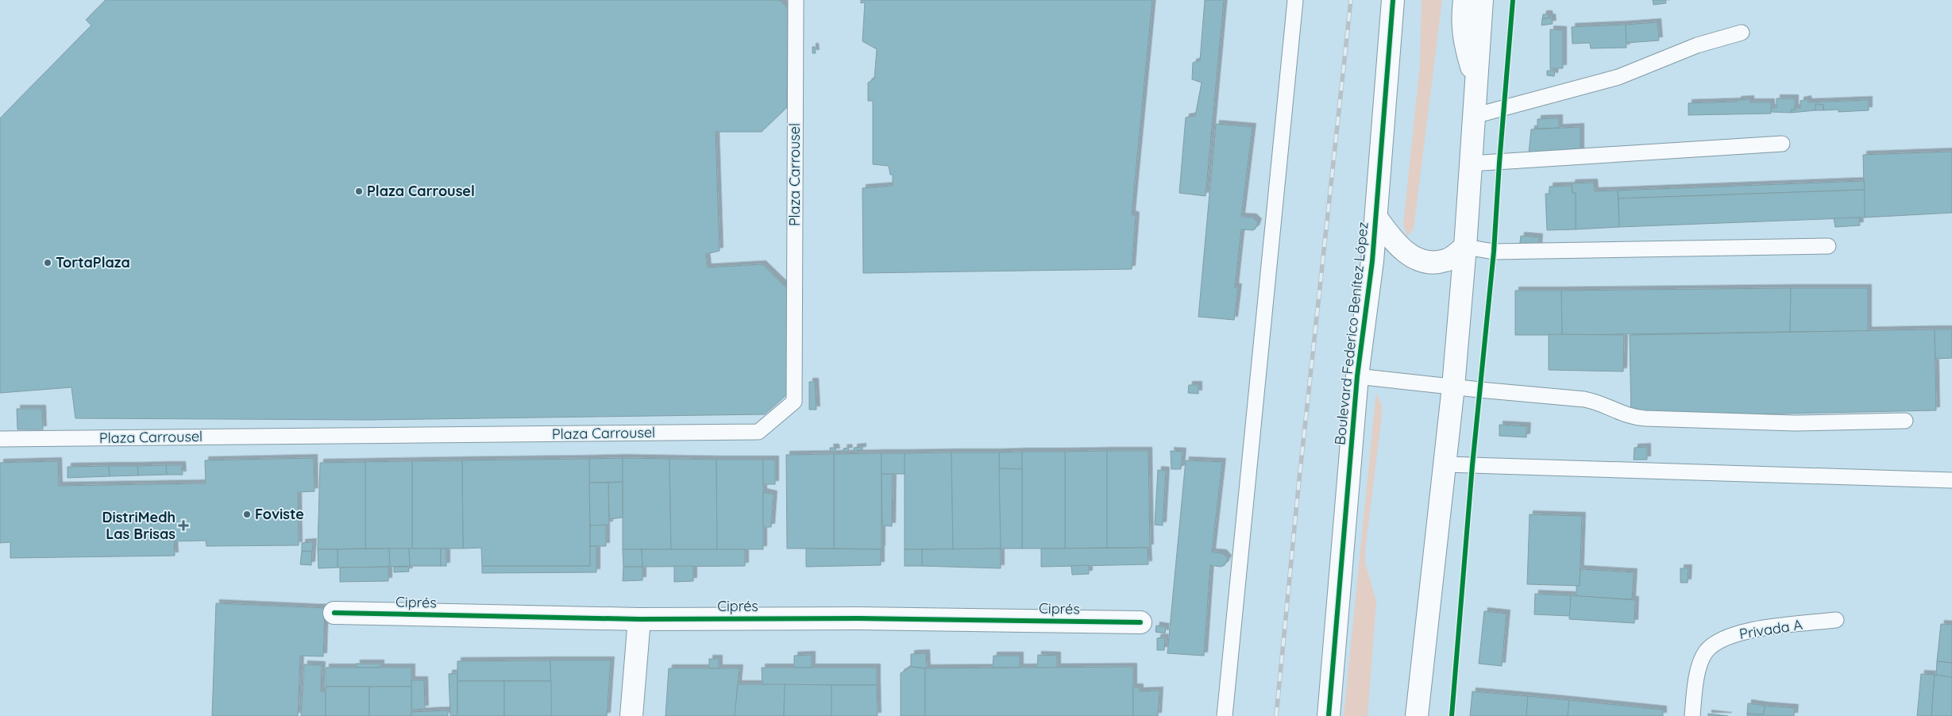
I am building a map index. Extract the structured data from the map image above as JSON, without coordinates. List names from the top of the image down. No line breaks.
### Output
{"streets":{"main road":["Boulevard Federico Benítez López","Ciprés"],"lane":["Plaza Carrousel","Privada A"]},"places":{"other":["Plaza Carrousel","TortaPlaza","Foviste"],"health":["DistriMedh Las Brisas"]}}
